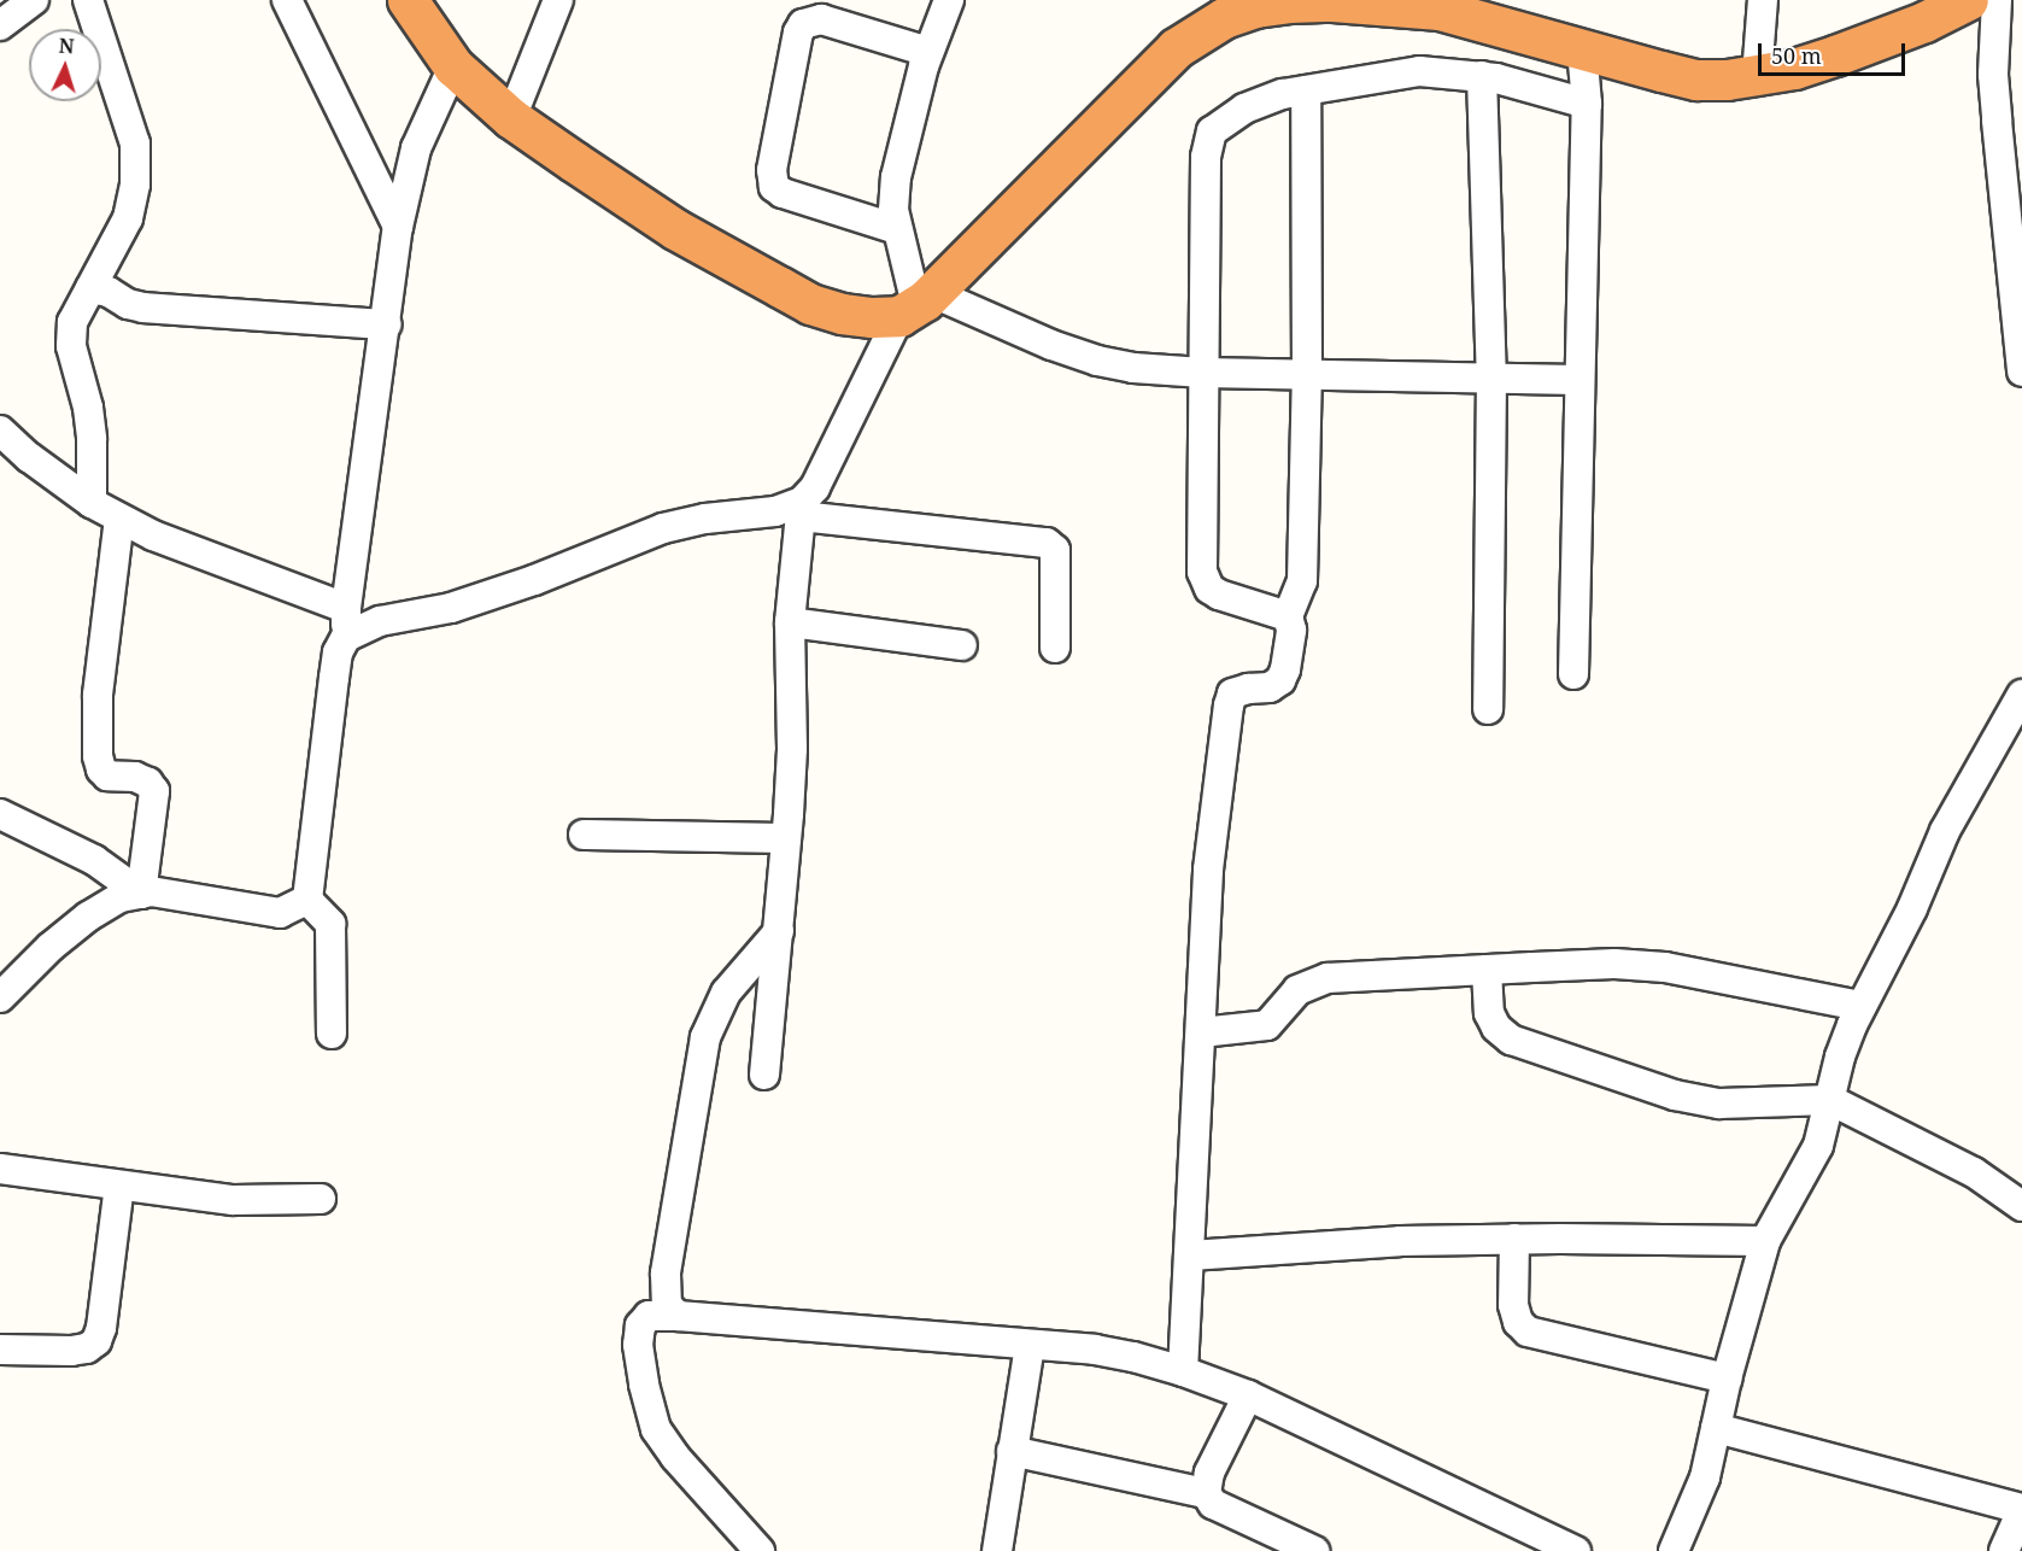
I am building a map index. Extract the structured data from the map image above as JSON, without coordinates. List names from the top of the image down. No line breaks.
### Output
{"scale_bar":"50 m","north":"top"}
